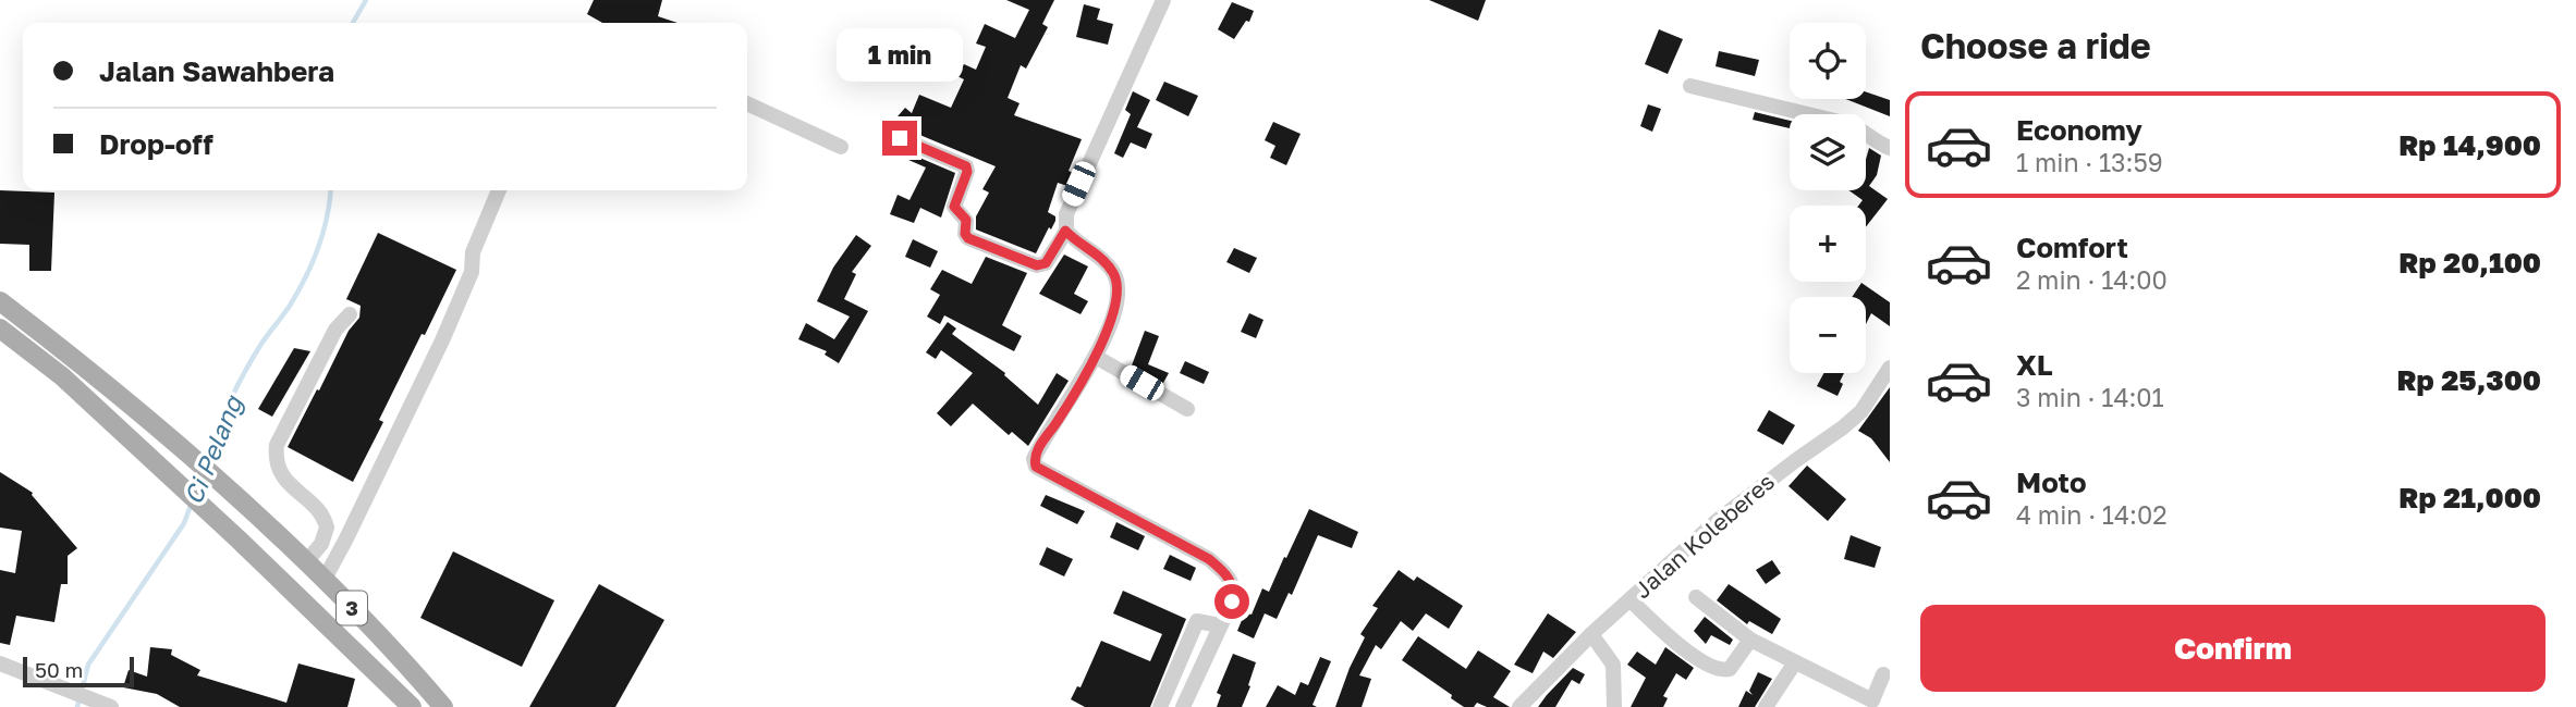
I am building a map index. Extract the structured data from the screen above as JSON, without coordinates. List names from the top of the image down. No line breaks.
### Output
{"streets":{"main road":["3"],"street":["Jalan Koleberes"]},"water":["Ci Pelang"],"scale_bar":"50 m","page":{"heading":"Choose a ride","map_buttons":["+","−"],"banner":["Jalan Sawahbera","Drop-off"],"bubble":"1 min","list":[{"name":"Economy","note":"1 min · 13:59","value":"Rp 14,900"},{"name":"Comfort","note":"2 min · 14:00","value":"Rp 20,100"},{"name":"XL","note":"3 min · 14:01","value":"Rp 25,300"},{"name":"Moto","note":"4 min · 14:02","value":"Rp 21,000"}],"buttons":"Confirm","scale":"50 m"}}
